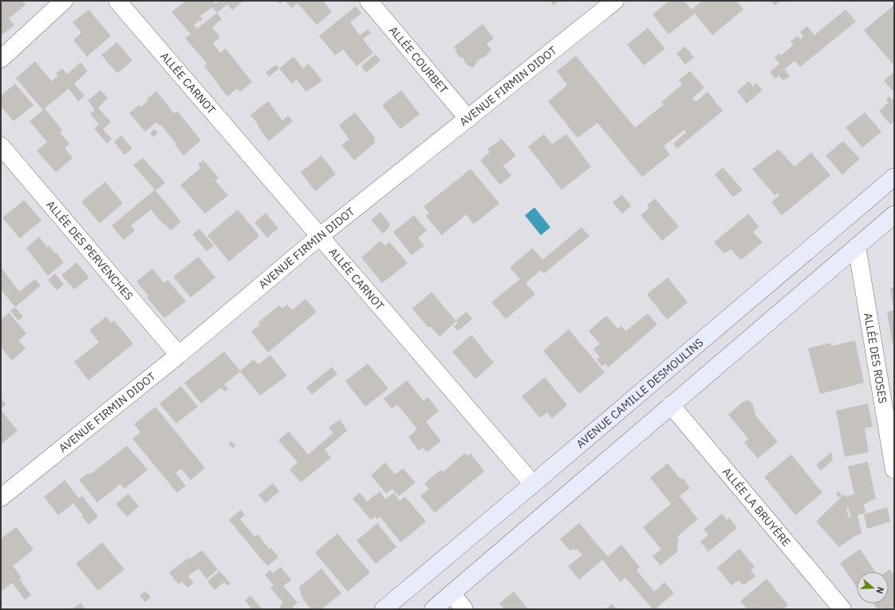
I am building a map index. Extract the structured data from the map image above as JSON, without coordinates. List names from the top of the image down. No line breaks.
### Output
{"streets":{"main road":["AVENUE CAMILLE DESMOULINS"],"street":["ALLÉE COURBET","ALLÉE CARNOT","AVENUE FIRMIN DIDOT","ALLÉE DES PERVENCHES","ALLÉE DES ROSES","ALLÉE LA BRUYÈRE"]},"crossings":[["ALLÉE COURBET","AVENUE FIRMIN DIDOT"],["ALLÉE CARNOT","AVENUE FIRMIN DIDOT"],["ALLÉE CARNOT","AVENUE CAMILLE DESMOULINS"],["AVENUE FIRMIN DIDOT","ALLÉE DES PERVENCHES"]],"north":"right"}
